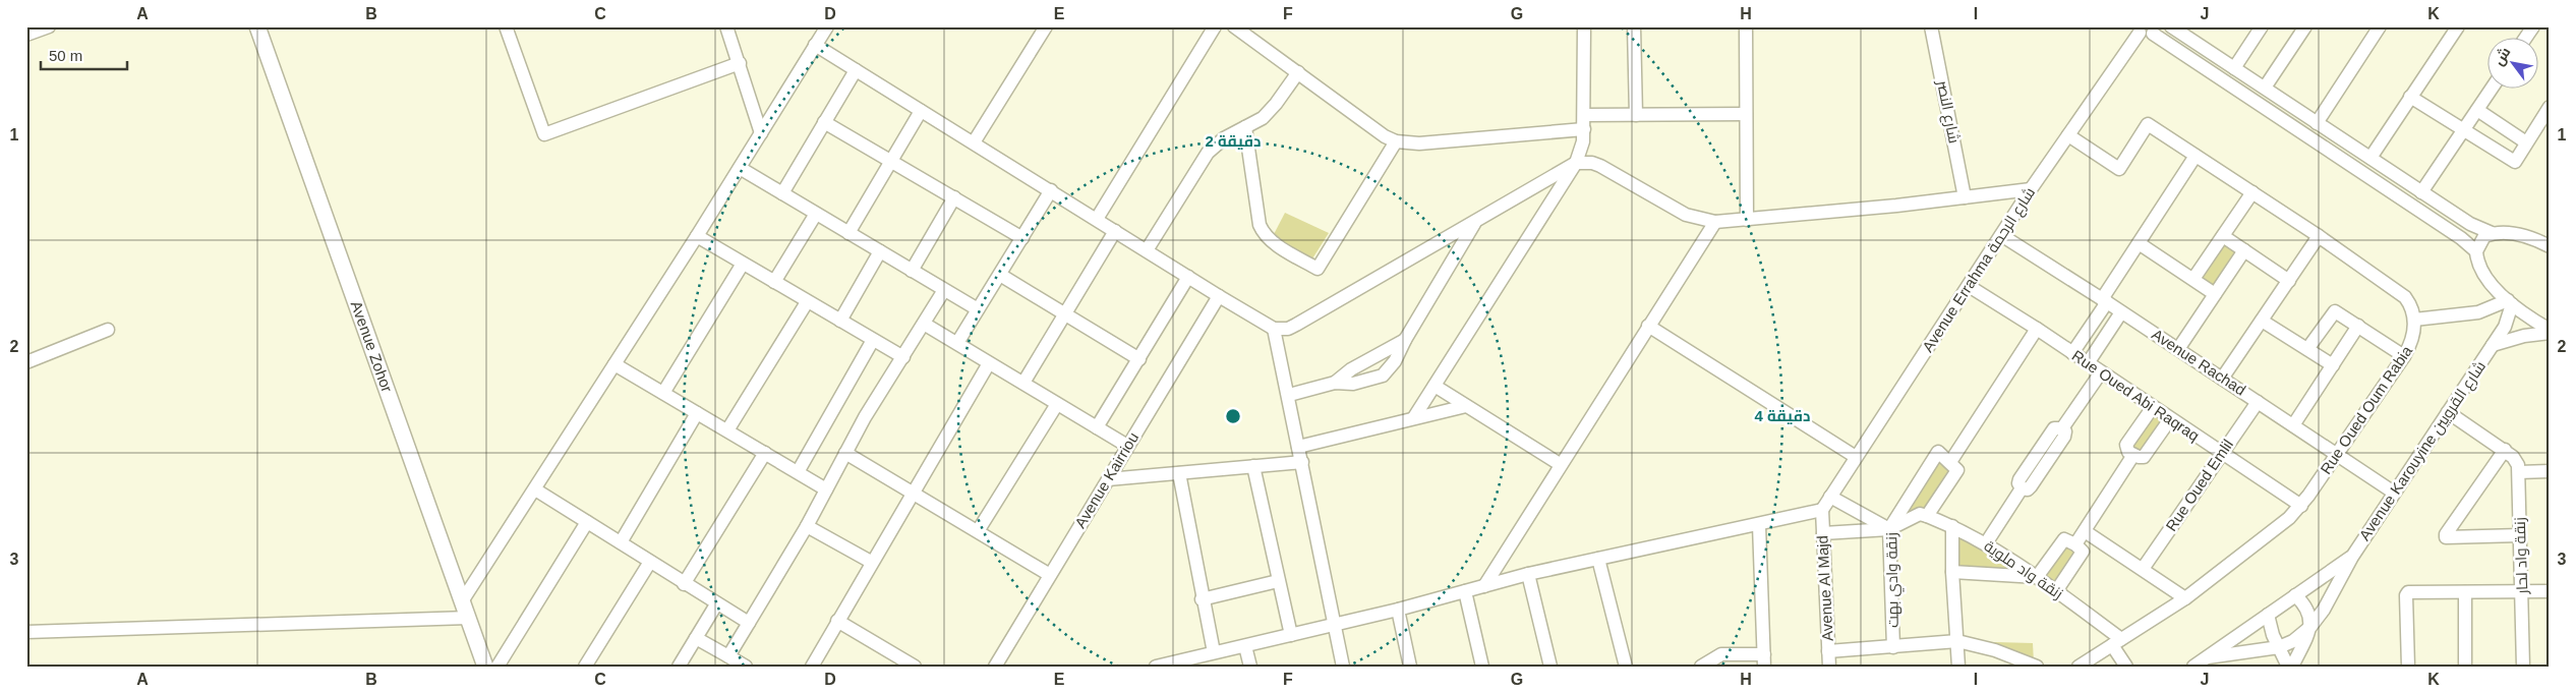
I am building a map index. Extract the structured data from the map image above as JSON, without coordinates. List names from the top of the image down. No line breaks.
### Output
{"streets":{"main road":["Avenue Zohor"],"street":["شارع النصر","Avenue Errahma شارع الرحمة","Avenue Rachad","Rue Oued Abi Raqraq","Rue Oued Oum Rabia","Avenue Karouyine شارع القرويين","Avenue Kairriou","Rue Oued Emlil","زنقة واد لحار","زنقة واد ملوية","زنقة وادي بهت","Avenue Al Majd"]},"crossings":[["Avenue Errahma شارع الرحمة","Avenue Rachad"],["Avenue Errahma شارع الرحمة","Rue Oued Abi Raqraq"],["Avenue Errahma شارع الرحمة","Rue Oued Oum Rabia"],["Avenue Errahma شارع الرحمة","Avenue Al Majd"],["Avenue Rachad","Rue Oued Oum Rabia"],["Avenue Rachad","Avenue Karouyine شارع القرويين"],["Avenue Rachad","Rue Oued Emlil"],["Rue Oued Abi Raqraq","Rue Oued Oum Rabia"],["Rue Oued Abi Raqraq","Rue Oued Emlil"],["Rue Oued Oum Rabia","زنقة واد ملوية"]],"scale_bar":"50 m","north":"top left","grid":{"columns":["A","B","C","D","E","F","G","H","I","J","K"],"rows":["1","2","3"]},"rings":["2 دقيقة","4 دقيقة"]}
